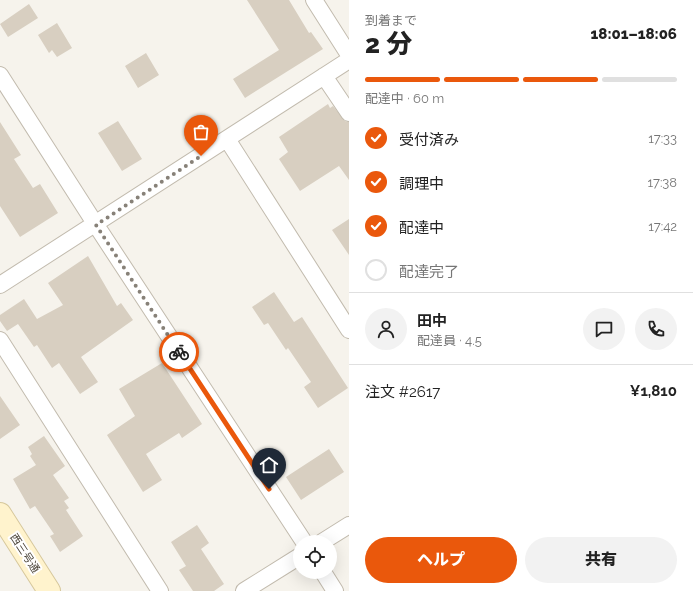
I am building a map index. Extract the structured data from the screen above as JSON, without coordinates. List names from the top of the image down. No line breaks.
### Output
{"streets":{"street":["西三号通"]},"page":{"heading":["2 分","到着まで","18:01–18:06"],"panel":["田中","配達員 · 4.5","注文 #2617","¥1,810"],"bar":"配達中 · 60 m","list":[["受付済み","17:33"],["調理中","17:38"],["配達中","17:42"],"配達完了"],"buttons":["ヘルプ","共有"]}}
